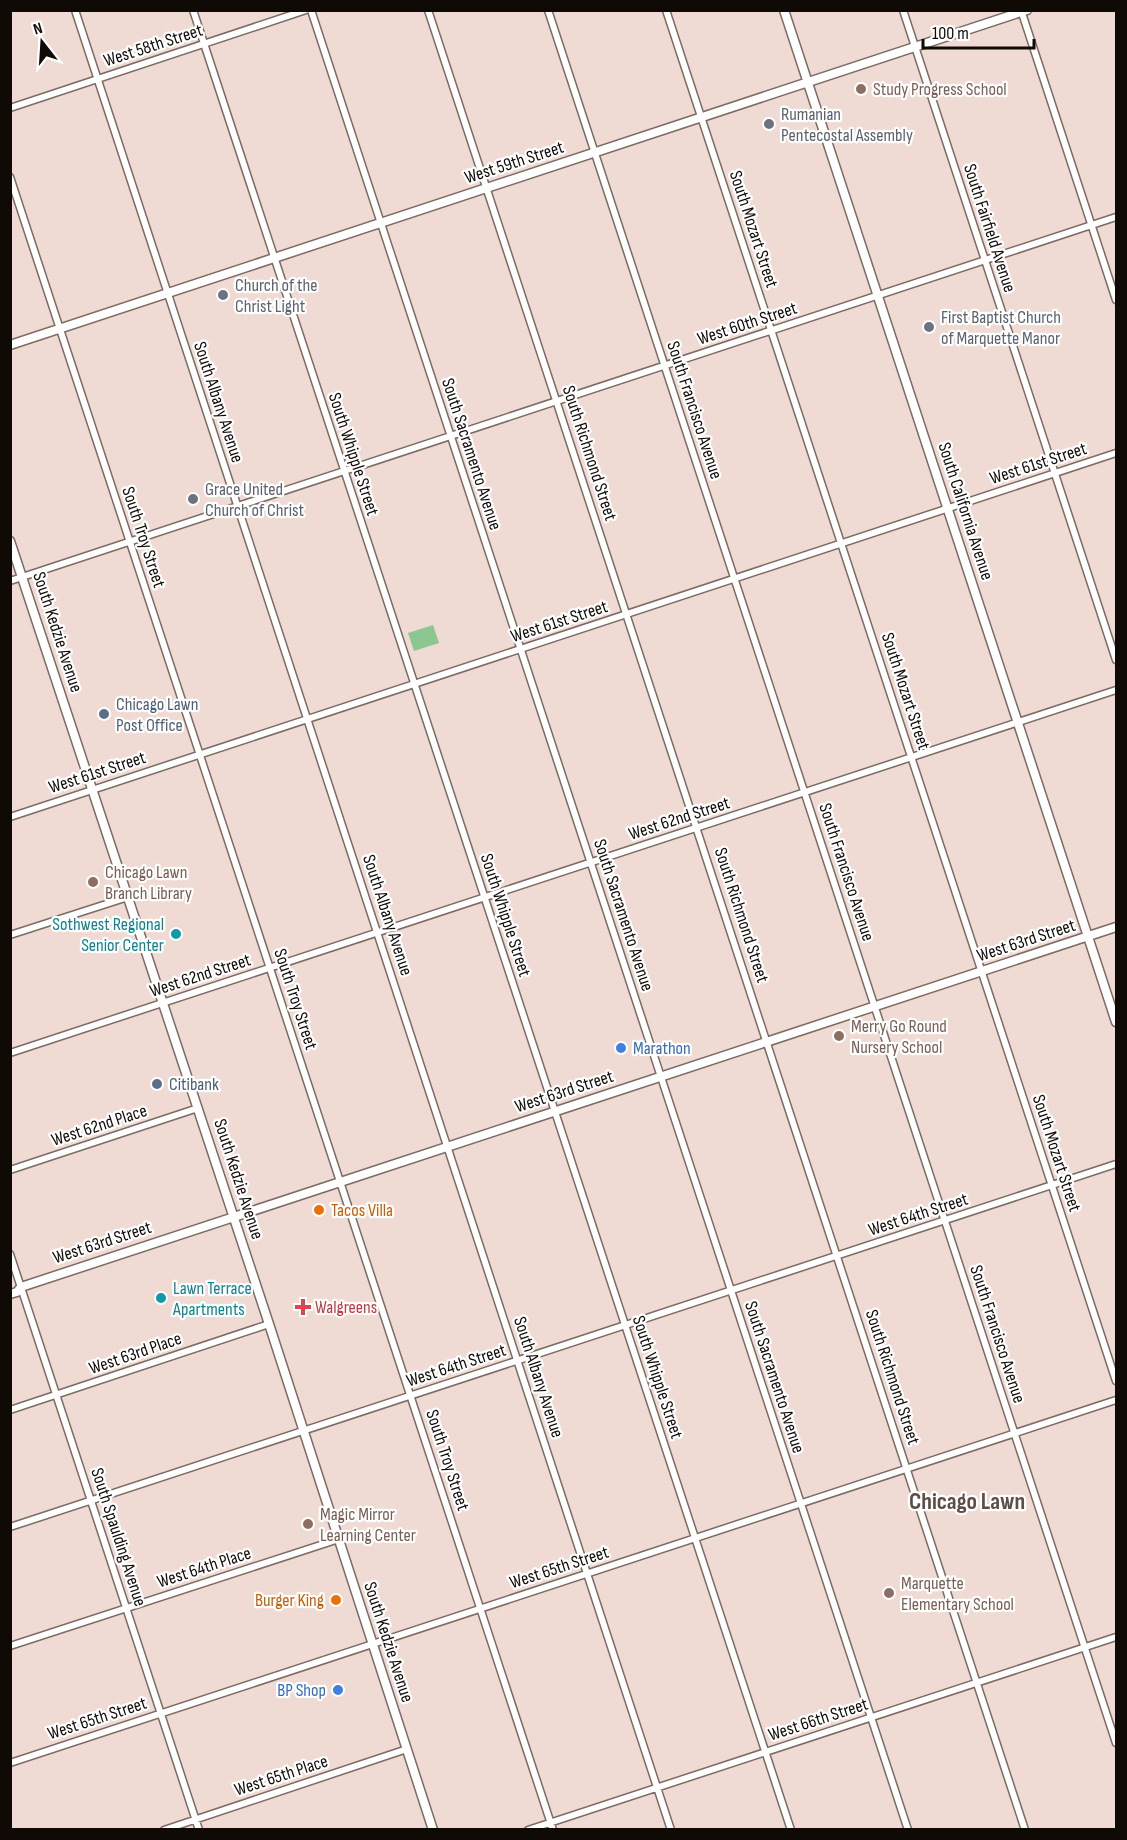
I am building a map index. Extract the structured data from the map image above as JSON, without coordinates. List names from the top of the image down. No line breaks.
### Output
{"streets":{"main road":["West 59th Street","South California Avenue","South Kedzie Avenue","West 63rd Street"],"street":["West 58th Street","South Fairfield Avenue","South Mozart Street","West 60th Street","South Albany Avenue","South Francisco Avenue","South Richmond Street","South Whipple Street","South Sacramento Avenue","West 61st Street","South Troy Street","West 62nd Street","West 62nd Place","West 64th Street","West 63rd Place","South Spaulding Avenue","West 64th Place","West 65th Street","West 66th Street","West 65th Place"]},"crossings":[["West 58th Street","South Albany Avenue"],["West 58th Street","South Whipple Street"],["West 59th Street","South Fairfield Avenue"],["West 59th Street","South Mozart Street"],["West 59th Street","South Albany Avenue"],["West 59th Street","South Francisco Avenue"],["West 59th Street","South Richmond Street"],["West 59th Street","South Whipple Street"],["West 59th Street","South Sacramento Avenue"],["West 59th Street","South California Avenue"],["West 59th Street","South Troy Street"],["South Fairfield Avenue","West 60th Street"],["South Fairfield Avenue","West 61st Street"],["South Mozart Street","West 60th Street"],["South Mozart Street","West 61st Street"],["South Mozart Street","West 62nd Street"],["South Mozart Street","West 63rd Street"],["South Mozart Street","West 64th Street"],["West 60th Street","South Albany Avenue"],["West 60th Street","South Francisco Avenue"],["West 60th Street","South Richmond Street"],["West 60th Street","South Whipple Street"],["West 60th Street","South Sacramento Avenue"],["West 60th Street","South California Avenue"],["West 60th Street","South Troy Street"],["West 60th Street","South Kedzie Avenue"],["South Albany Avenue","West 61st Street"],["South Albany Avenue","West 62nd Street"],["South Albany Avenue","West 63rd Street"],["South Albany Avenue","West 64th Street"],["South Albany Avenue","West 65th Street"],["South Albany Avenue","West 66th Street"],["South Francisco Avenue","West 61st Street"],["South Francisco Avenue","West 62nd Street"],["South Francisco Avenue","West 63rd Street"],["South Francisco Avenue","West 64th Street"],["South Francisco Avenue","West 65th Street"],["South Francisco Avenue","West 66th Street"],["South Richmond Street","West 61st Street"],["South Richmond Street","West 62nd Street"],["South Richmond Street","West 63rd Street"],["South Richmond Street","West 64th Street"],["South Richmond Street","West 65th Street"],["South Richmond Street","West 66th Street"],["South Whipple Street","West 61st Street"],["South Whipple Street","West 62nd Street"],["South Whipple Street","West 63rd Street"],["South Whipple Street","West 64th Street"],["South Whipple Street","West 65th Street"],["South Whipple Street","West 66th Street"],["South Sacramento Avenue","West 61st Street"],["South Sacramento Avenue","West 62nd Street"],["South Sacramento Avenue","West 63rd Street"],["South Sacramento Avenue","West 64th Street"],["South Sacramento Avenue","West 65th Street"],["South Sacramento Avenue","West 66th Street"],["West 61st Street","South California Avenue"],["West 61st Street","South Troy Street"],["West 61st Street","South Kedzie Avenue"],["South California Avenue","West 62nd Street"],["South California Avenue","West 63rd Street"],["South Troy Street","West 62nd Street"],["South Troy Street","West 63rd Street"],["South Troy Street","West 64th Street"],["South Troy Street","West 65th Street"],["South Troy Street","West 66th Street"],["South Kedzie Avenue","West 62nd Street"],["South Kedzie Avenue","West 63rd Street"],["South Kedzie Avenue","West 62nd Place"],["South Kedzie Avenue","West 64th Street"],["South Kedzie Avenue","West 63rd Place"],["South Kedzie Avenue","West 64th Place"],["South Kedzie Avenue","West 65th Street"],["South Kedzie Avenue","West 65th Place"],["West 63rd Street","South Spaulding Avenue"],["West 64th Street","South Spaulding Avenue"],["West 63rd Place","South Spaulding Avenue"],["South Spaulding Avenue","West 64th Place"],["South Spaulding Avenue","West 65th Street"],["South Spaulding Avenue","West 65th Place"]],"districts":["Chicago Lawn"],"places":{"other":["Study Progress School","Rumanian Pentecostal Assembly","Church of the Christ Light","First Baptist Church of Marquette Manor","Grace United Church of Christ","Chicago Lawn Post Office","Chicago Lawn Branch Library","Sothwest Regional Senior Center","Merry Go Round Nursery School","Marathon","Citibank","Tacos Villa","Lawn Terrace Apartments","Magic Mirror Learning Center","Marquette Elementary School","Burger King","BP Shop"],"health":["Walgreens"]},"scale_bar":"100 m","north":"top"}
